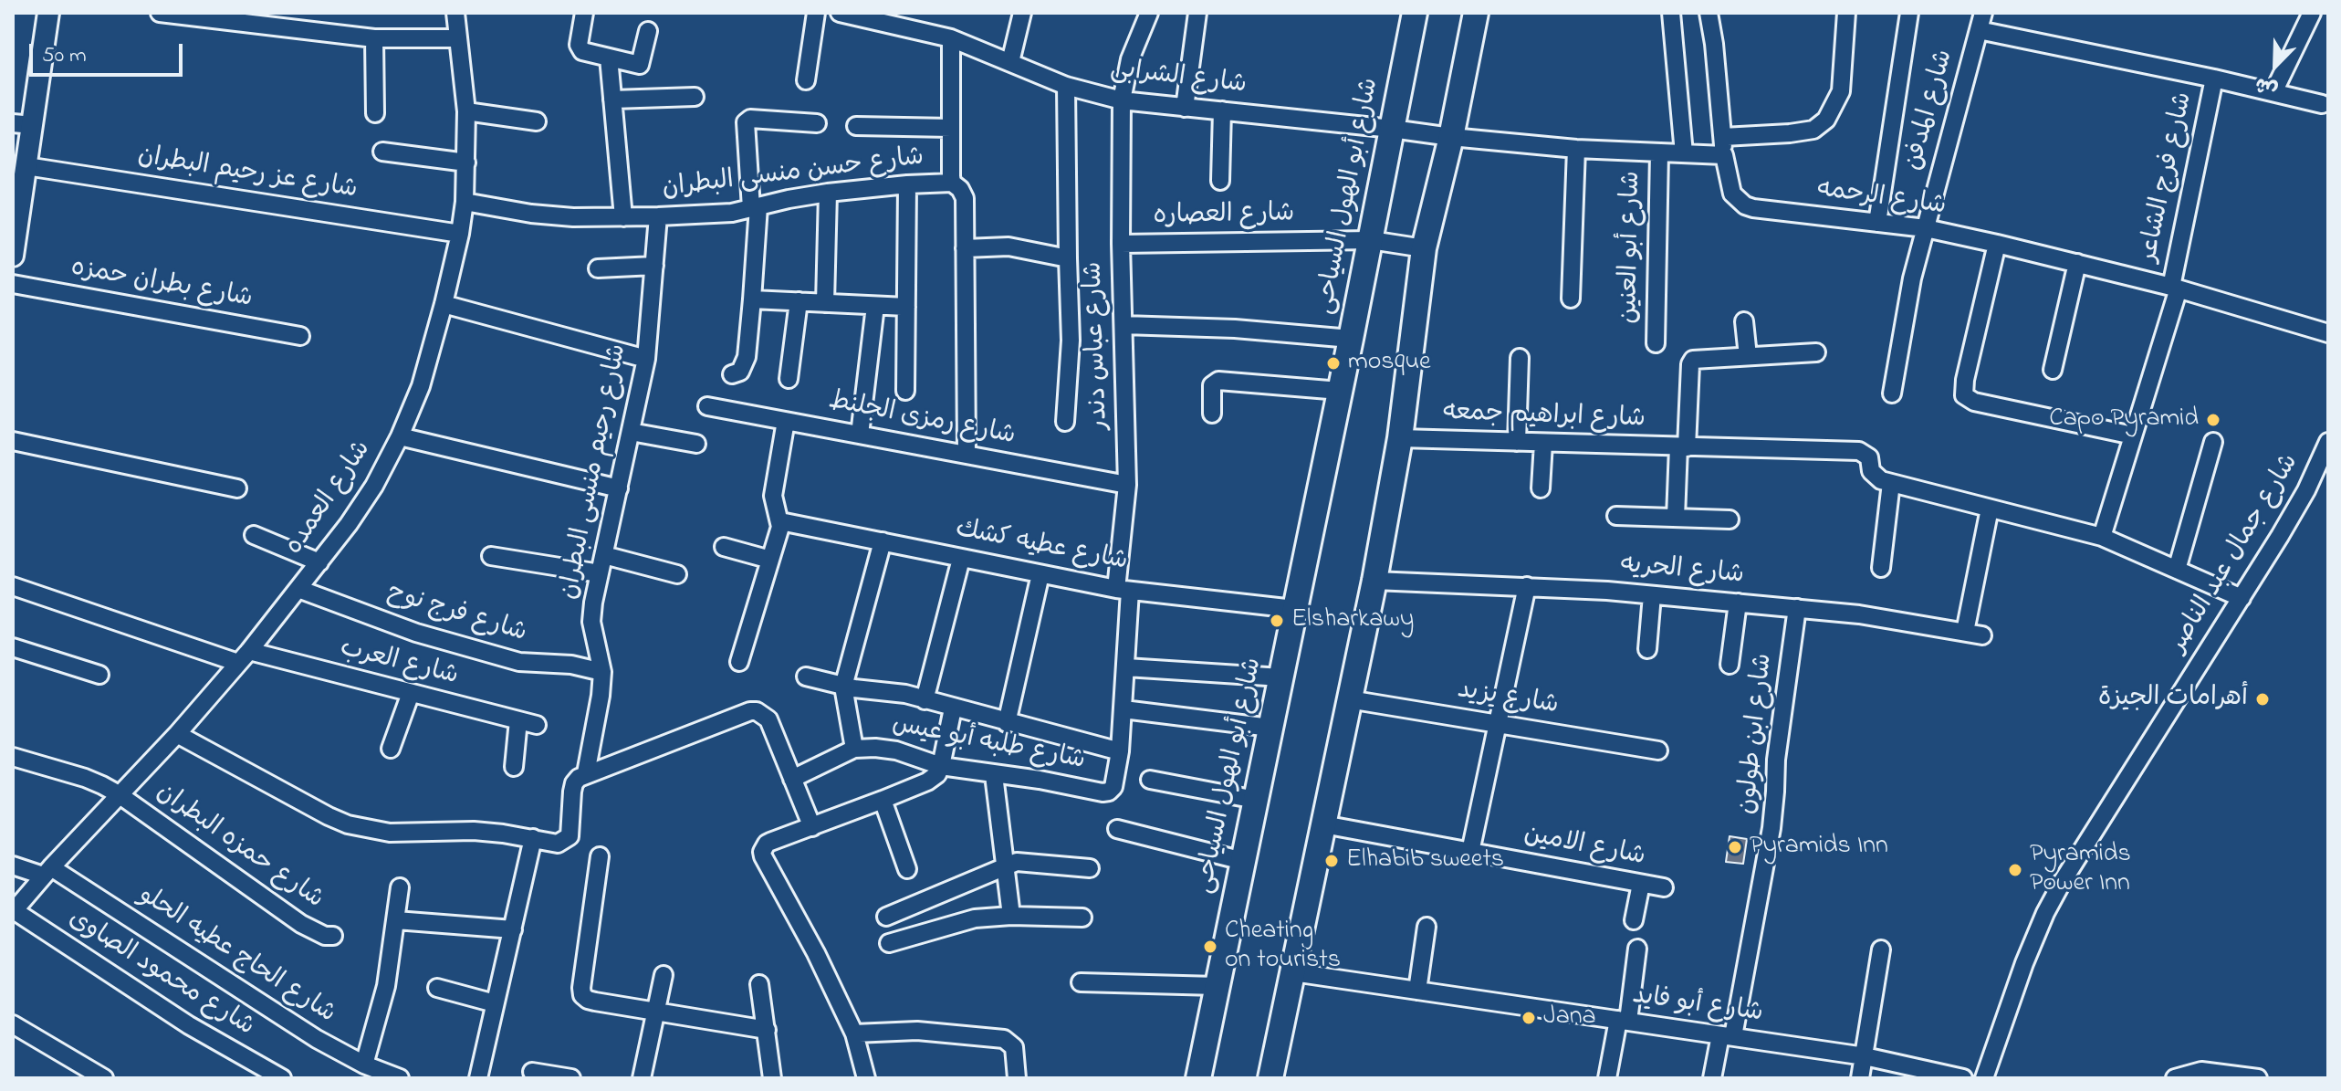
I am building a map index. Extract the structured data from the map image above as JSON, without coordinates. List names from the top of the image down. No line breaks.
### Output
{"streets":{"main road":["شارع أبو الهول السياحى"],"street":["شارع الشرابى","شارع المدفن","شارع عز رحيم البطران","شارع حسن منسى البطران","شارع فرج الشاعر","شارع الرحمه","شارع العصاره","شارع أبو العنين","شارع بطران حمزه","شارع عباس دندر","شارع ابراهيم جمعه","شارع رمزى الجلنط","شارع رحيم منسى البطران","شارع العمده","شارع عطيه كشك","شارع جمال عبد الناصر","شارع الحريه","شارع فرج نوح","شارع العرب","شارع يزيد","شارع ابن طولون","شارع طلبه أبو عيس","شارع حمزه البطران","شارع الامين","شارع الحاج عطيه الحلو","شارع محمود الصاوى","شارع أبو فايد"]},"crossings":[["شارع الشرابى","شارع أبو الهول السياحى"],["شارع الشرابى","شارع عباس دندر"],["شارع المدفن","شارع الرحمه"],["شارع عز رحيم البطران","شارع العمده"],["شارع حسن منسى البطران","شارع رحيم منسى البطران"],["شارع حسن منسى البطران","شارع العمده"],["شارع فرج الشاعر","شارع الرحمه"],["شارع أبو الهول السياحى","شارع العصاره"],["شارع أبو الهول السياحى","شارع عطيه كشك"],["شارع العصاره","شارع عباس دندر"],["شارع عباس دندر","شارع رمزى الجلنط"],["شارع عباس دندر","شارع عطيه كشك"],["شارع عباس دندر","شارع طلبه أبو عيس"],["شارع رحيم منسى البطران","شارع فرج نوح"],["شارع العمده","شارع فرج نوح"],["شارع العمده","شارع العرب"],["شارع العمده","شارع حمزه البطران"],["شارع العمده","شارع الحاج عطيه الحلو"],["شارع العمده","شارع محمود الصاوى"],["شارع عطيه كشك","شارع طلبه أبو عيس"],["شارع الحريه","شارع ابن طولون"],["شارع ابن طولون","شارع أبو فايد"]],"places":["mosque","Capo Pyramid","Elsharkawy","أهرامات الجيزة","Pyramids Inn","Elhabib sweets","Pyramids Power Inn","Cheating on tourists","Jana"],"scale_bar":"50 m","north":"bottom left"}
